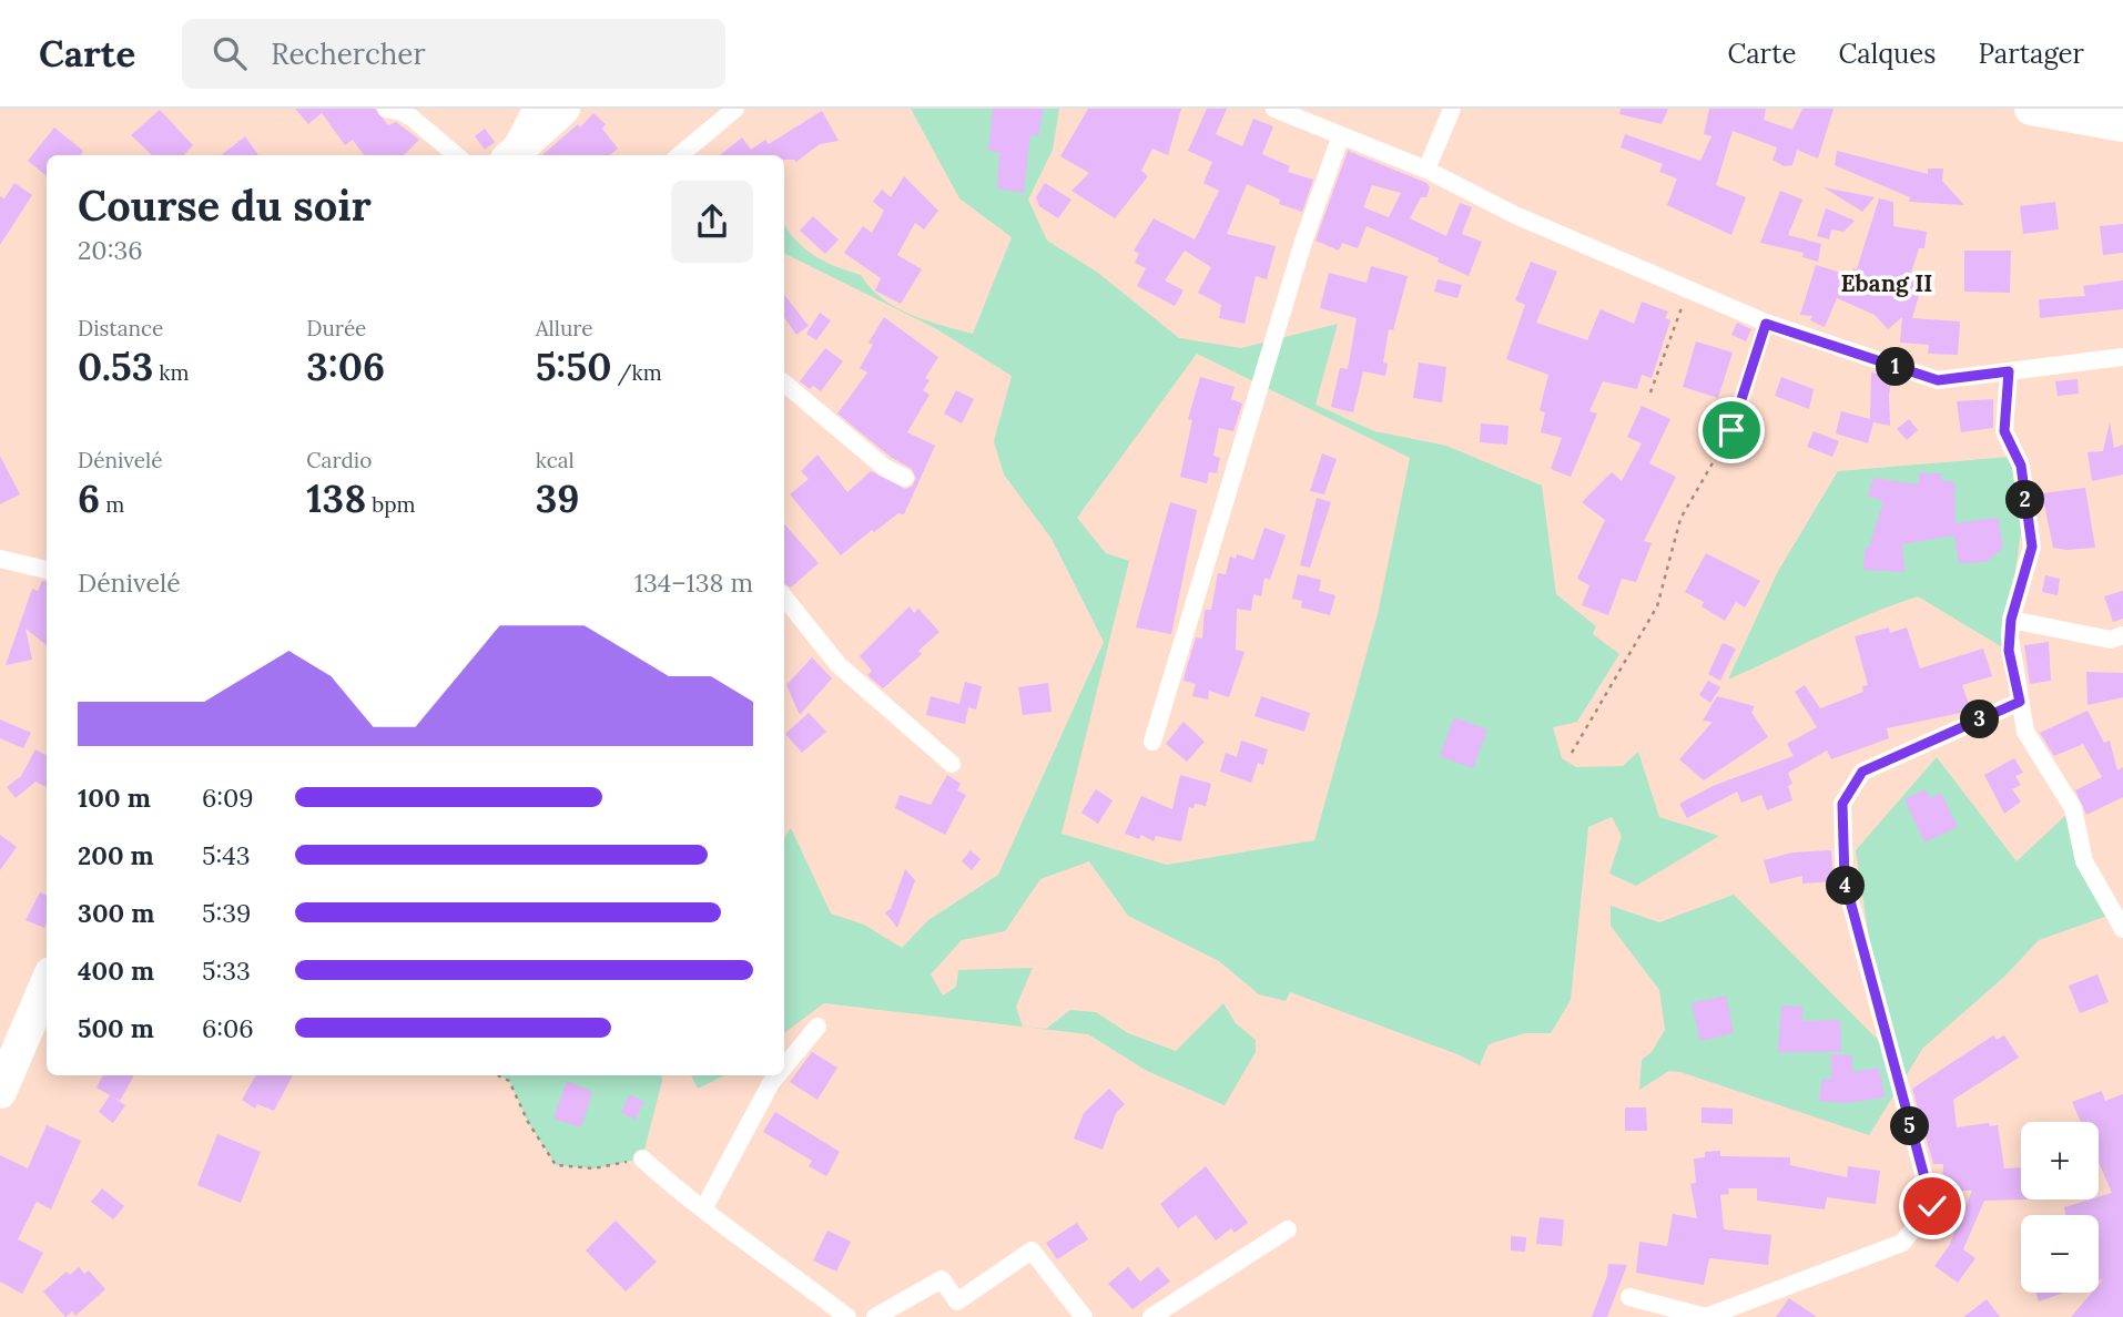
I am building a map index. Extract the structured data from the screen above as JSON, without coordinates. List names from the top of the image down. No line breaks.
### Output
{"districts":["Ebang II"],"page":{"header":"Carte","search":"Rechercher","nav":["Carte","Calques","Partager"],"heading":["Course du soir","20:36"],"stats":[["Distance","0.53 km"],["Durée","3:06"],["Allure","5:50 /km"],["Dénivelé","6 m"],["Cardio","138 bpm"],["kcal","39"]],"pins":["1","2","3","4","5"],"chart":["Dénivelé","134–138 m"],"list":[{"name":"100 m","note":"6:09"},{"name":"200 m","note":"5:43"},{"name":"300 m","note":"5:39"},{"name":"400 m","note":"5:33"},{"name":"500 m","note":"6:06"}],"map_buttons":["+","−"]}}
